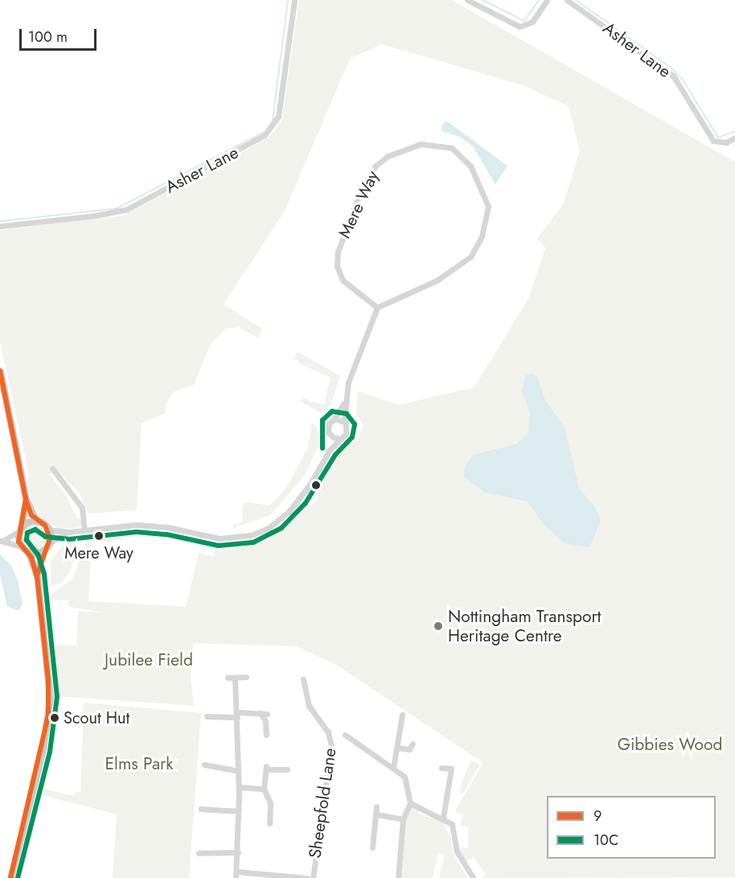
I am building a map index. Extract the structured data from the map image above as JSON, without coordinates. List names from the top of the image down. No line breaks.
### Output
{"streets":{"street":["Asher Lane","Mere Way","Sheepfold Lane"]},"parks":["Jubilee Field","Gibbies Wood","Elms Park"],"places":["Mere Way","Nottingham Transport Heritage Centre","Scout Hut"],"lines":["transit line 9","transit line 10C"],"legend":["9","10C"],"scale_bar":"100 m"}
